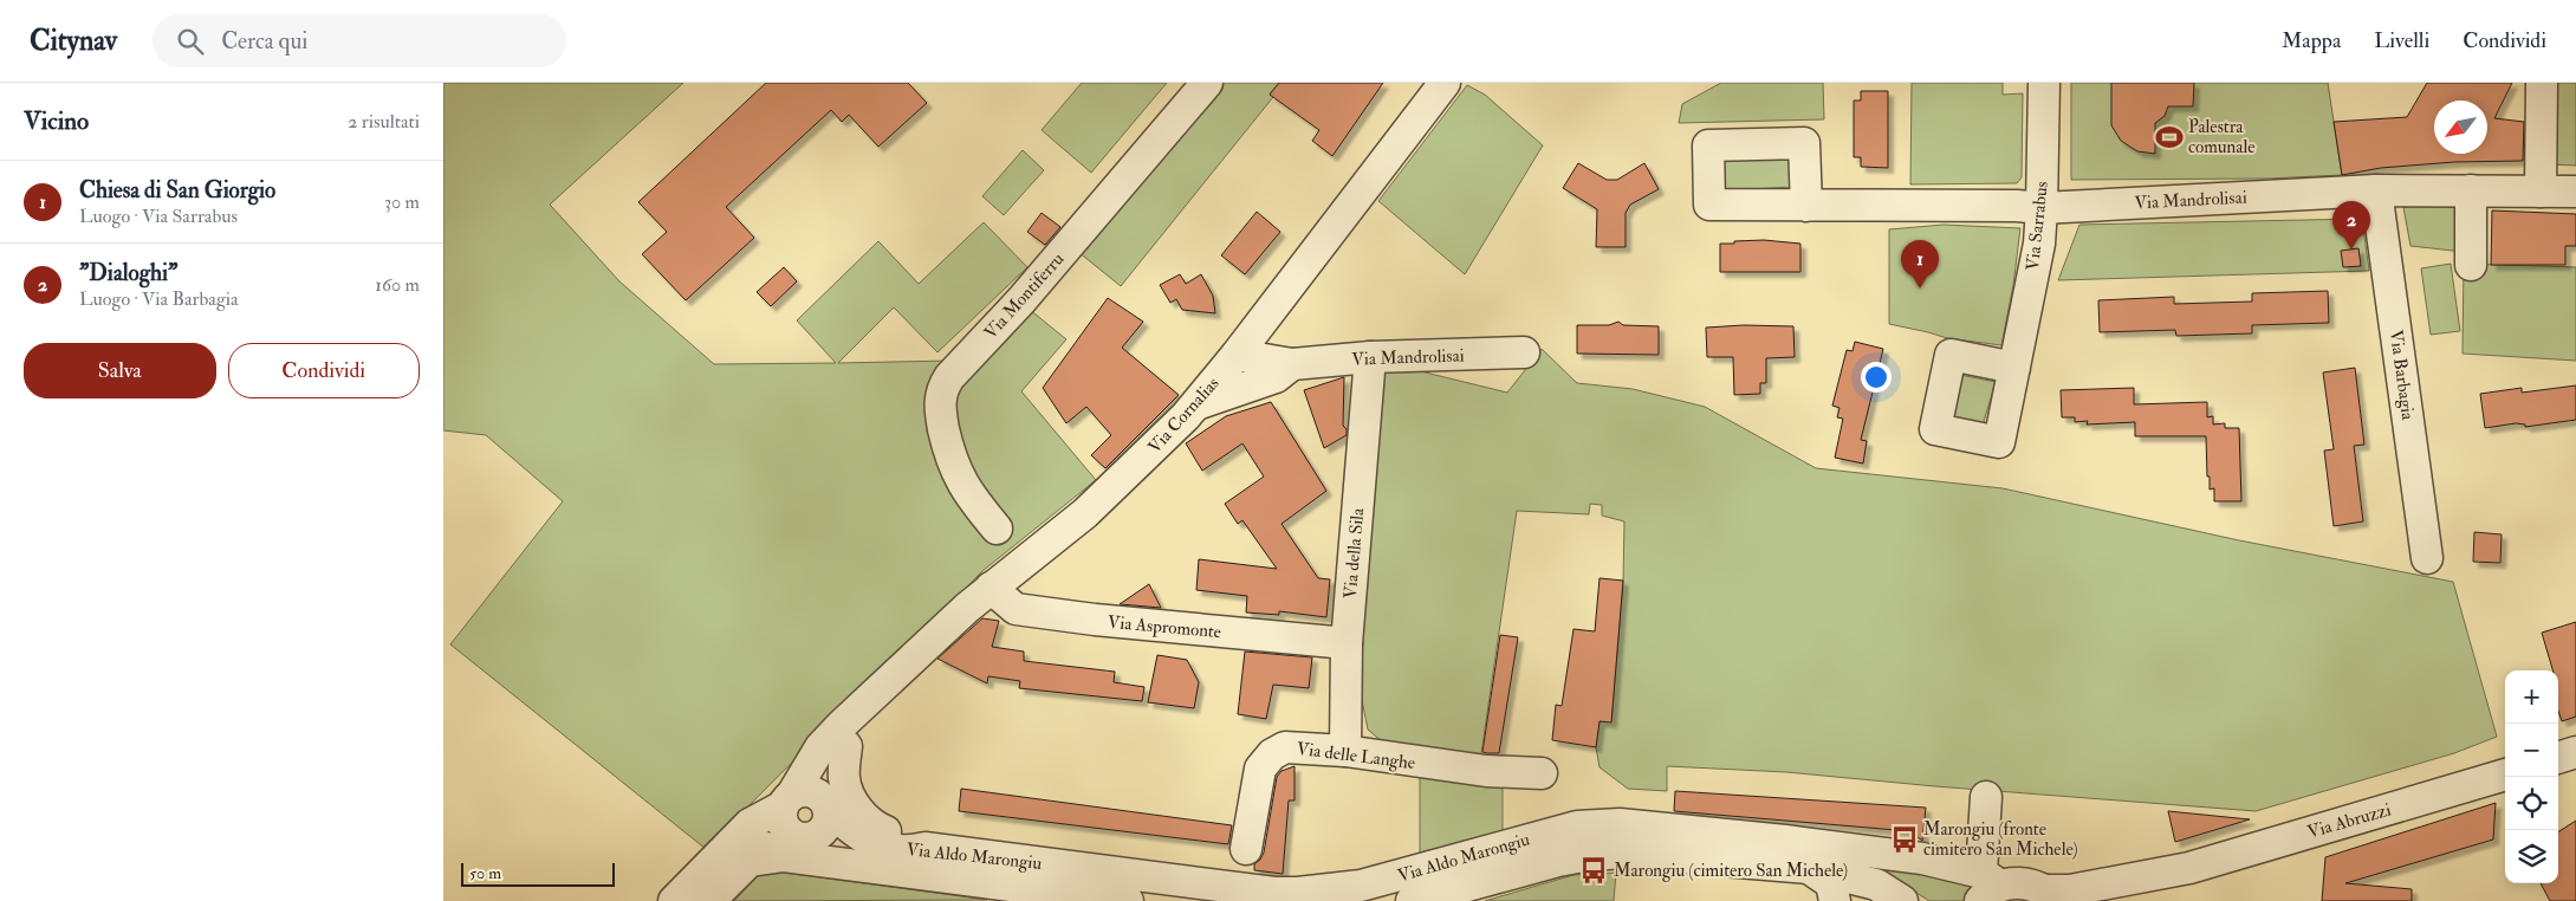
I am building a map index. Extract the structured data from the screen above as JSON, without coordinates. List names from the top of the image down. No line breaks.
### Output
{"streets":{"street":["Via Mandrolisai","Via Sarrabus","Via Montiferru","Via Barbagia","Via Cornalias","Via della Sila","Via Aspromonte","Via delle Langhe","Via Abruzzi","Via Aldo Marongiu"]},"crossings":[["Via Mandrolisai","Via Sarrabus"],["Via Mandrolisai","Via Barbagia"],["Via Mandrolisai","Via Cornalias"],["Via Mandrolisai","Via della Sila"],["Via Cornalias","Via Aspromonte"],["Via Cornalias","Via Aldo Marongiu"],["Via della Sila","Via Aspromonte"],["Via della Sila","Via delle Langhe"],["Via Abruzzi","Via Aldo Marongiu"]],"places":{"sports":["Palestra comunale"],"bus stop":["Marongiu (fronte cimitero San Michele)","Marongiu (cimitero San Michele)"]},"scale_bar":"50 m","north":"bottom left","page":{"header":"Citynav","search":"Cerca qui","nav":["Mappa","Livelli","Condividi"],"heading":["Vicino","2 risultati"],"list":[{"mark":"1","name":"Chiesa di San Giorgio","note":"Luogo · Via Sarrabus","value":"30 m"},{"mark":"2","name":"\"Dialoghi\"","note":"Luogo · Via Barbagia","value":"160 m"}],"pins":["2","1"],"buttons":["Salva","Condividi"],"map_buttons":["+","−"],"scale":"50 m"}}
